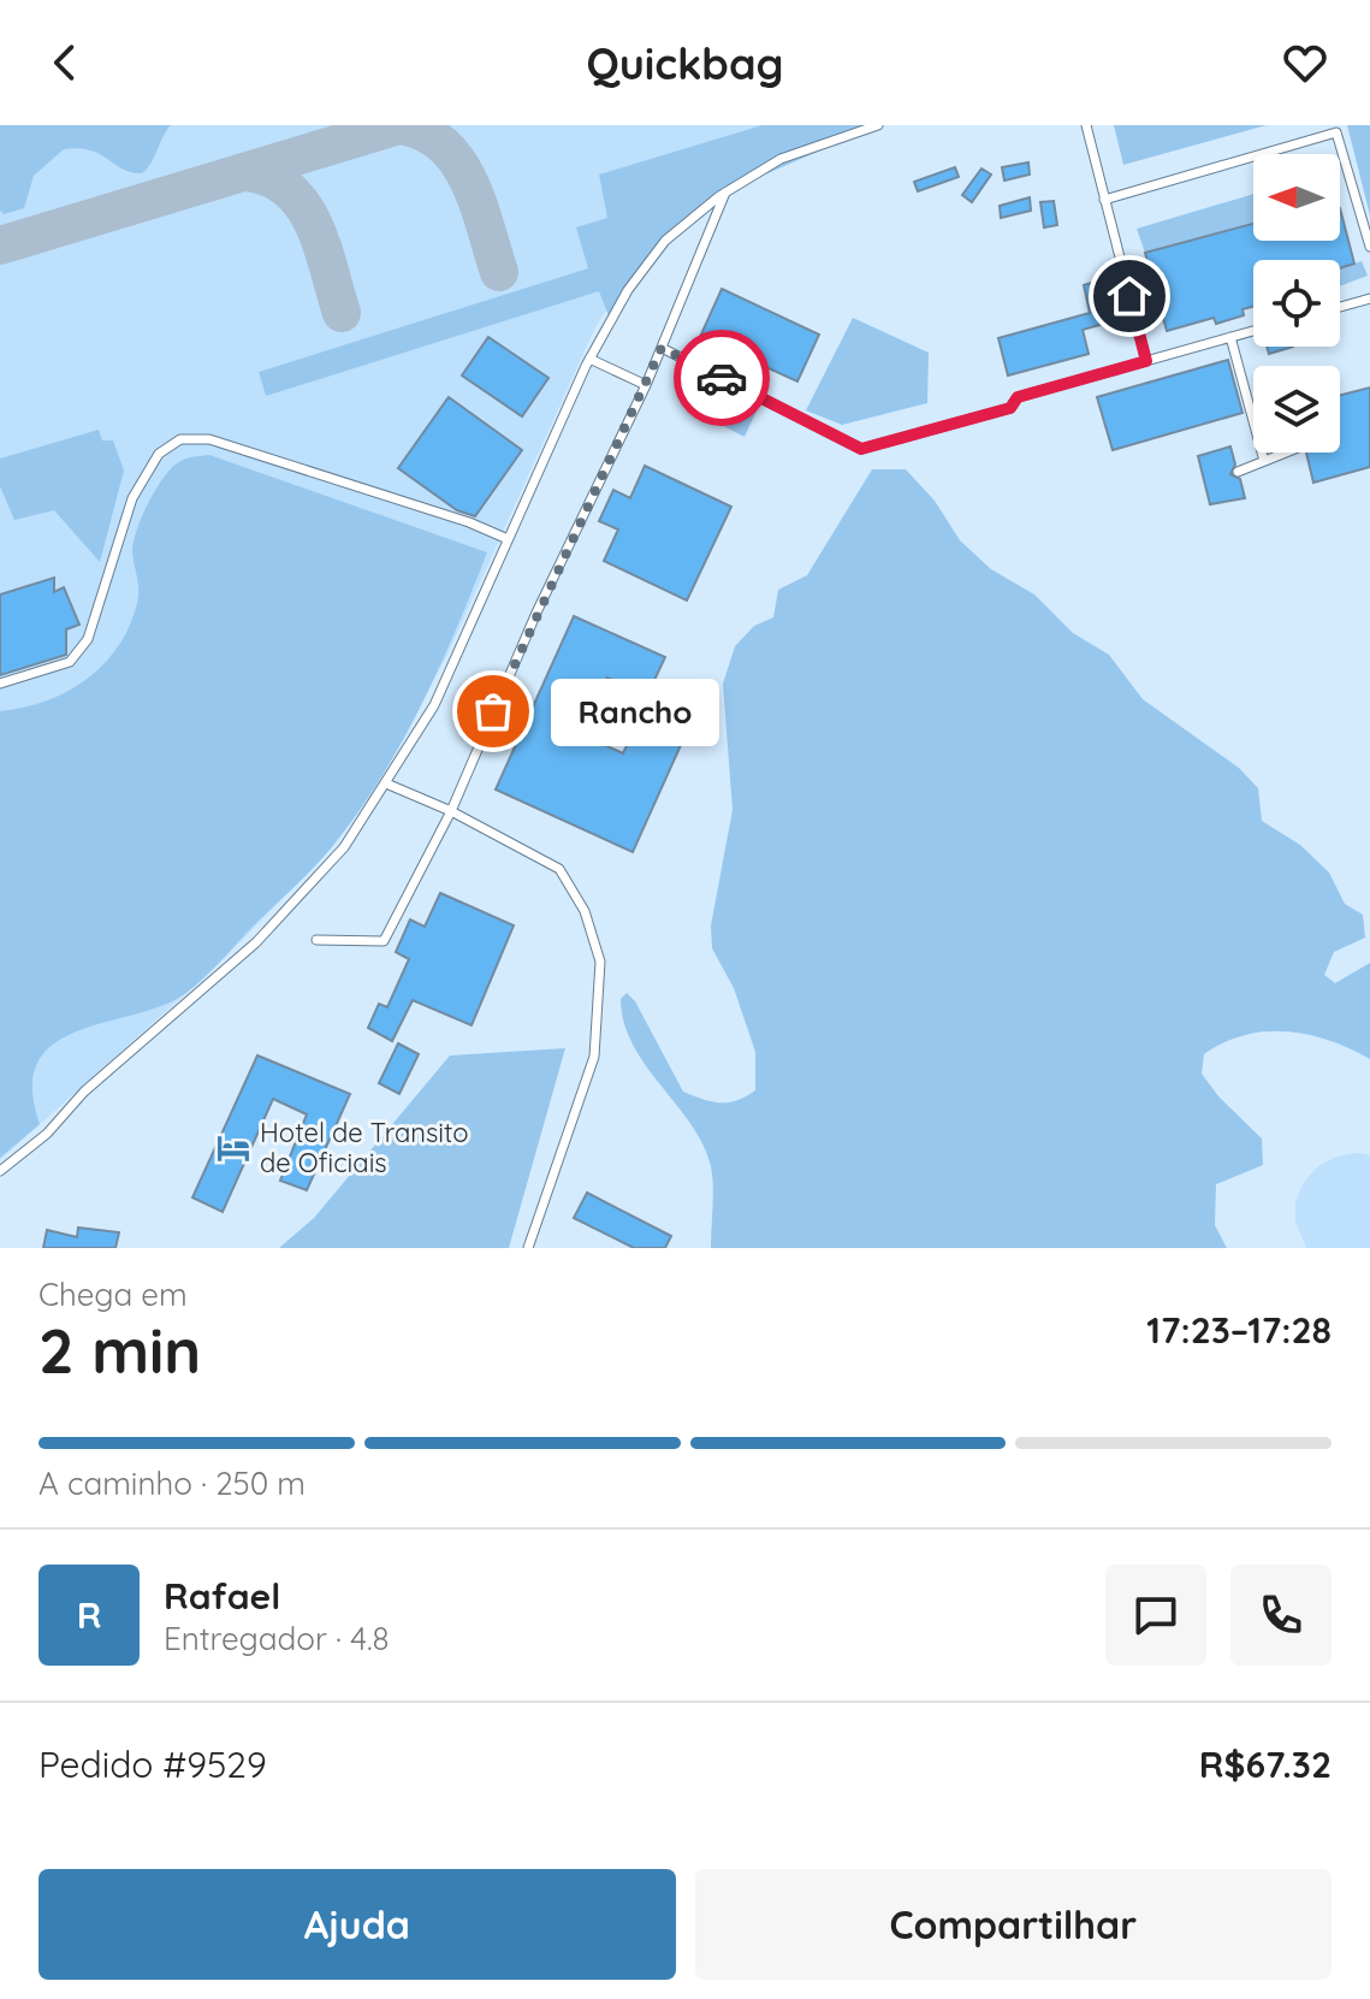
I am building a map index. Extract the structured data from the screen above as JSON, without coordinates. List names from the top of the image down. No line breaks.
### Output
{"places":{"other":["Rancho"],"hotel":["Hotel de Transito de Oficiais"]},"north":"left","page":{"header":"Quickbag","bubble":"Rancho","heading":["2 min","Chega em","17:23–17:28"],"panel":["Rafael","Entregador · 4.8","Pedido #9529","R$67.32"],"bar":"A caminho · 250 m","round":"R","buttons":["Ajuda","Compartilhar"]}}
